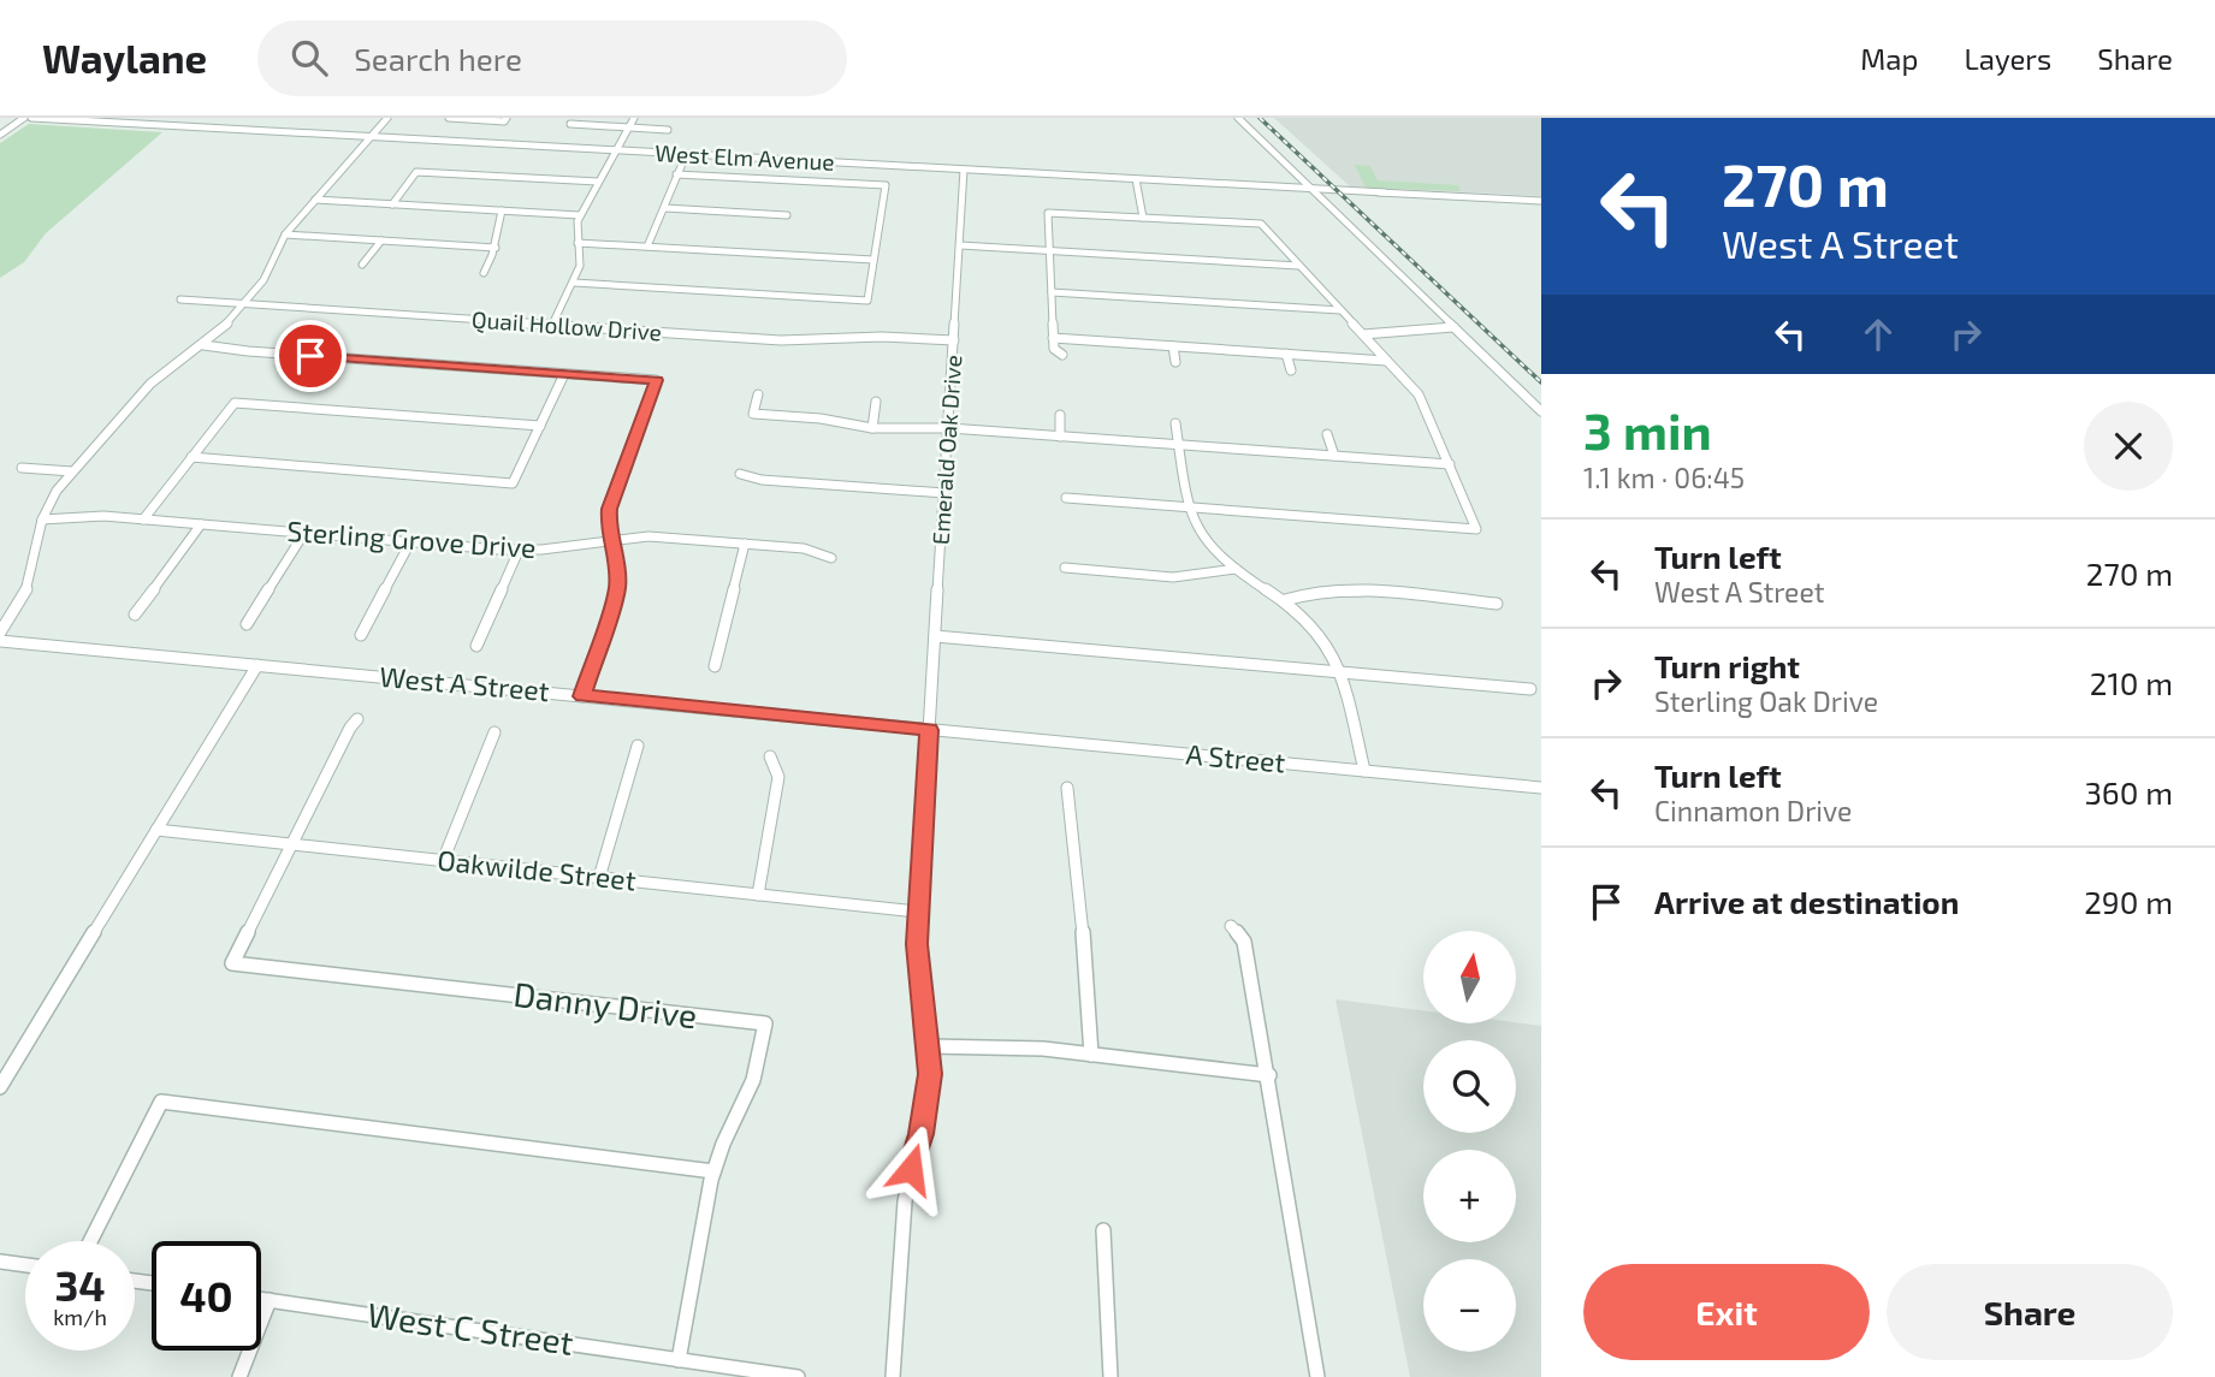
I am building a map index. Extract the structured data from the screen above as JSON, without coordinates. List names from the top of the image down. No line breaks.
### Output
{"streets":{"street":["West Elm Avenue","Quail Hollow Drive","Emerald Oak Drive","Sterling Grove Drive","West A Street","A Street","Oakwilde Street","Danny Drive","West C Street"]},"crossings":[["West Elm Avenue","Emerald Oak Drive"],["Quail Hollow Drive","Emerald Oak Drive"],["Emerald Oak Drive","West A Street"],["Emerald Oak Drive","A Street"],["Emerald Oak Drive","Oakwilde Street"],["West A Street","A Street"],["Oakwilde Street","Danny Drive"],["Danny Drive","West C Street"]],"north":"top","page":{"header":"Waylane","search":"Search here","nav":["Map","Layers","Share"],"turn":["270 m","West A Street"],"heading":["3 min","1.1 km · 06:45"],"list":[{"name":"Turn left","note":"West A Street","value":"270 m"},{"name":"Turn right","note":"Sterling Oak Drive","value":"210 m"},{"name":"Turn left","note":"Cinnamon Drive","value":"360 m"},{"name":"Arrive at destination","value":"290 m"}],"map_buttons":["+","−"],"speed":"34 km/h","limit":"40","buttons":["Exit","Share"]}}
